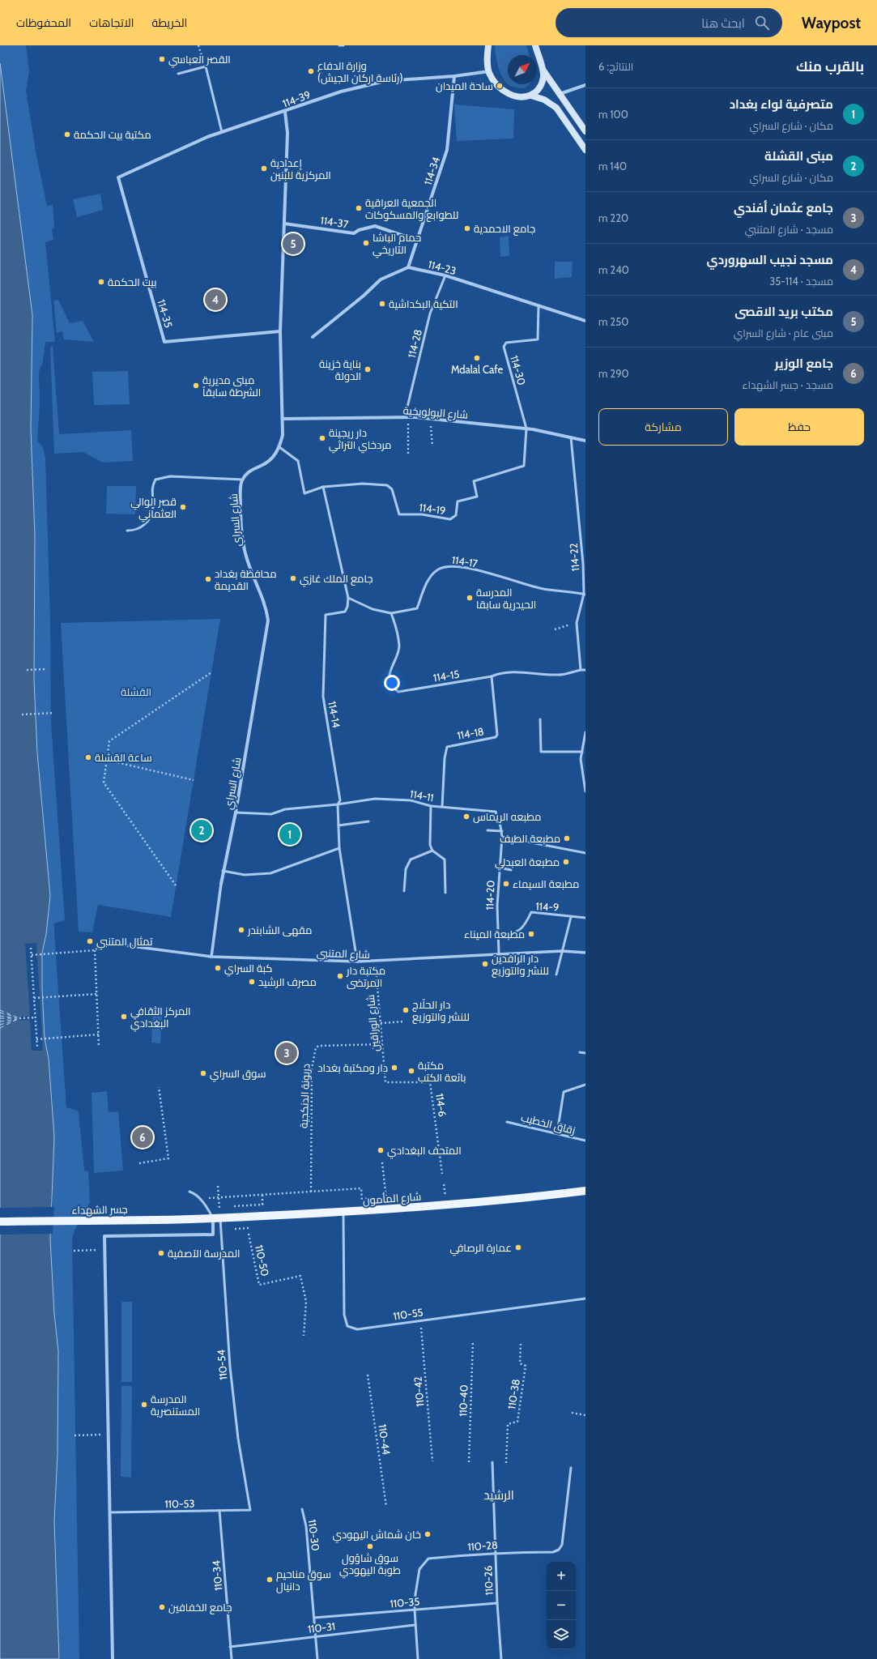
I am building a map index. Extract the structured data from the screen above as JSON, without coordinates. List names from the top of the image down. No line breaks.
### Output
{"streets":{"main road":["شارع المأمون","جسر الشهداء"],"street":["114-39","114-34","114-37","114-23","114-35","شارع البولويخية","شارع السراي","شارع المتنبي"],"lane":["114-28","114-30","114-19","114-22","114-17","114-15","114-14","114-18","114-11","114-20","114-9","زقاق الخطيب","110-55","110-54","110-53","110-30","110-28","110-34","110-26","110-35","110-31"],"path":["شارع الوراقين","دربونة الدنكجية","114-6","110-50","110-42","110-38","110-40","110-44"]},"crossings":[["114-39","114-34"],["114-39","114-35"],["114-39","شارع السراي"],["114-34","114-37"],["114-34","114-23"],["114-37","شارع السراي"],["114-23","114-28"],["114-23","114-30"],["114-35","شارع السراي"],["114-28","شارع البولويخية"],["114-30","شارع البولويخية"],["114-30","114-19"],["شارع البولويخية","114-19"],["شارع البولويخية","شارع السراي"],["شارع البولويخية","114-22"],["114-19","شارع السراي"],["شارع السراي","114-11"],["شارع السراي","شارع المتنبي"],["114-22","114-17"],["114-22","114-15"],["114-17","114-15"],["114-17","114-14"],["114-15","114-18"],["114-14","114-11"],["114-14","شارع المتنبي"],["114-18","114-11"],["114-11","114-20"],["114-20","114-9"],["114-20","شارع المتنبي"],["شارع المتنبي","شارع الوراقين"],["شارع الوراقين","دربونة الدنكجية"],["شارع الوراقين","114-6"],["شارع المأمون","جسر الشهداء"],["شارع المأمون","110-55"],["شارع المأمون","110-54"],["110-55","110-42"],["110-54","110-53"],["110-53","110-34"],["110-30","110-35"],["110-30","110-31"],["110-28","110-26"],["110-28","110-35"],["110-28","110-31"],["110-34","110-31"],["110-26","110-35"]],"districts":["الرشيد"],"parks":["القشلة"],"places":["القصر العباسي","وزارة الدفاع (رئاسة اركان الجيش)","ساحة الميدان","مكتبة بيت الحكمة","إعدادية المركزية للبنين","الجمعية العراقية للطوابع والمسكوكات","جامع الاحمدية","حمام الباشا التاريخي","بيت الحكمة","التكية البكداشية","Mdalal Cafe","بناية خزينة الدولة","مبنى مديرية الشرطة سابقاً","دار ريجينة مردخاي التراثي","قصر الوالي العثماني","جامع الملك غازي","محافظة بغداد القديمة","المدرسة الحيدرية سابقا","ساعة القشلة","مطبعه الريماس","مطبعة الطيف","مطبعة العبدلي","مطبعة السيماء","مقهى الشابندر","مطبعة الميناء","تمثال المتنبي","دار الرافدين للنشر والتوزيع","كبة السراي","مكتبة دار المرتضى","مصرف الرشيد","دار الحلّاج للنشر والتوزيع","المركز الثقافي البغدادي","دار ومكتبة بغداد","مكتبة بائعة الكتب","سوق السراي","المتحف البغدادي","عمارة الرصافي","المدرسة الآصفية","المدرسة المستنصرية","خان شماش اليهودي","سوق شاؤول طوبة اليهودي","سوق مناحيم دانيال","جامع الخفافين"],"north":"top right","page":{"header":"Waypost","search":"ابحث هنا","nav":["الخريطة","الاتجاهات","المحفوظات"],"heading":["بالقرب منك","النتائج: 6"],"list":[{"mark":"1","name":"متصرفية لواء بغداد","note":"مكان · شارع السراي","value":"100 m"},{"mark":"2","name":"مبنى القشلة","note":"مكان · شارع السراي","value":"140 m"},{"mark":"3","name":"جامع عثمان أفندي","note":"مسجد · شارع المتنبي","value":"220 m"},{"mark":"4","name":"مسجد نجيب السهروردي","note":"مسجد · 114-35","value":"240 m"},{"mark":"5","name":"مكتب بريد الاقصى","note":"مبنى عام · شارع السراي","value":"250 m"},{"mark":"6","name":"جامع الوزير","note":"مسجد · جسر الشهداء","value":"290 m"}],"pins":["5","4","2","1","3","6"],"buttons":["حفظ","مشاركة"],"map_buttons":["+","−"]}}
